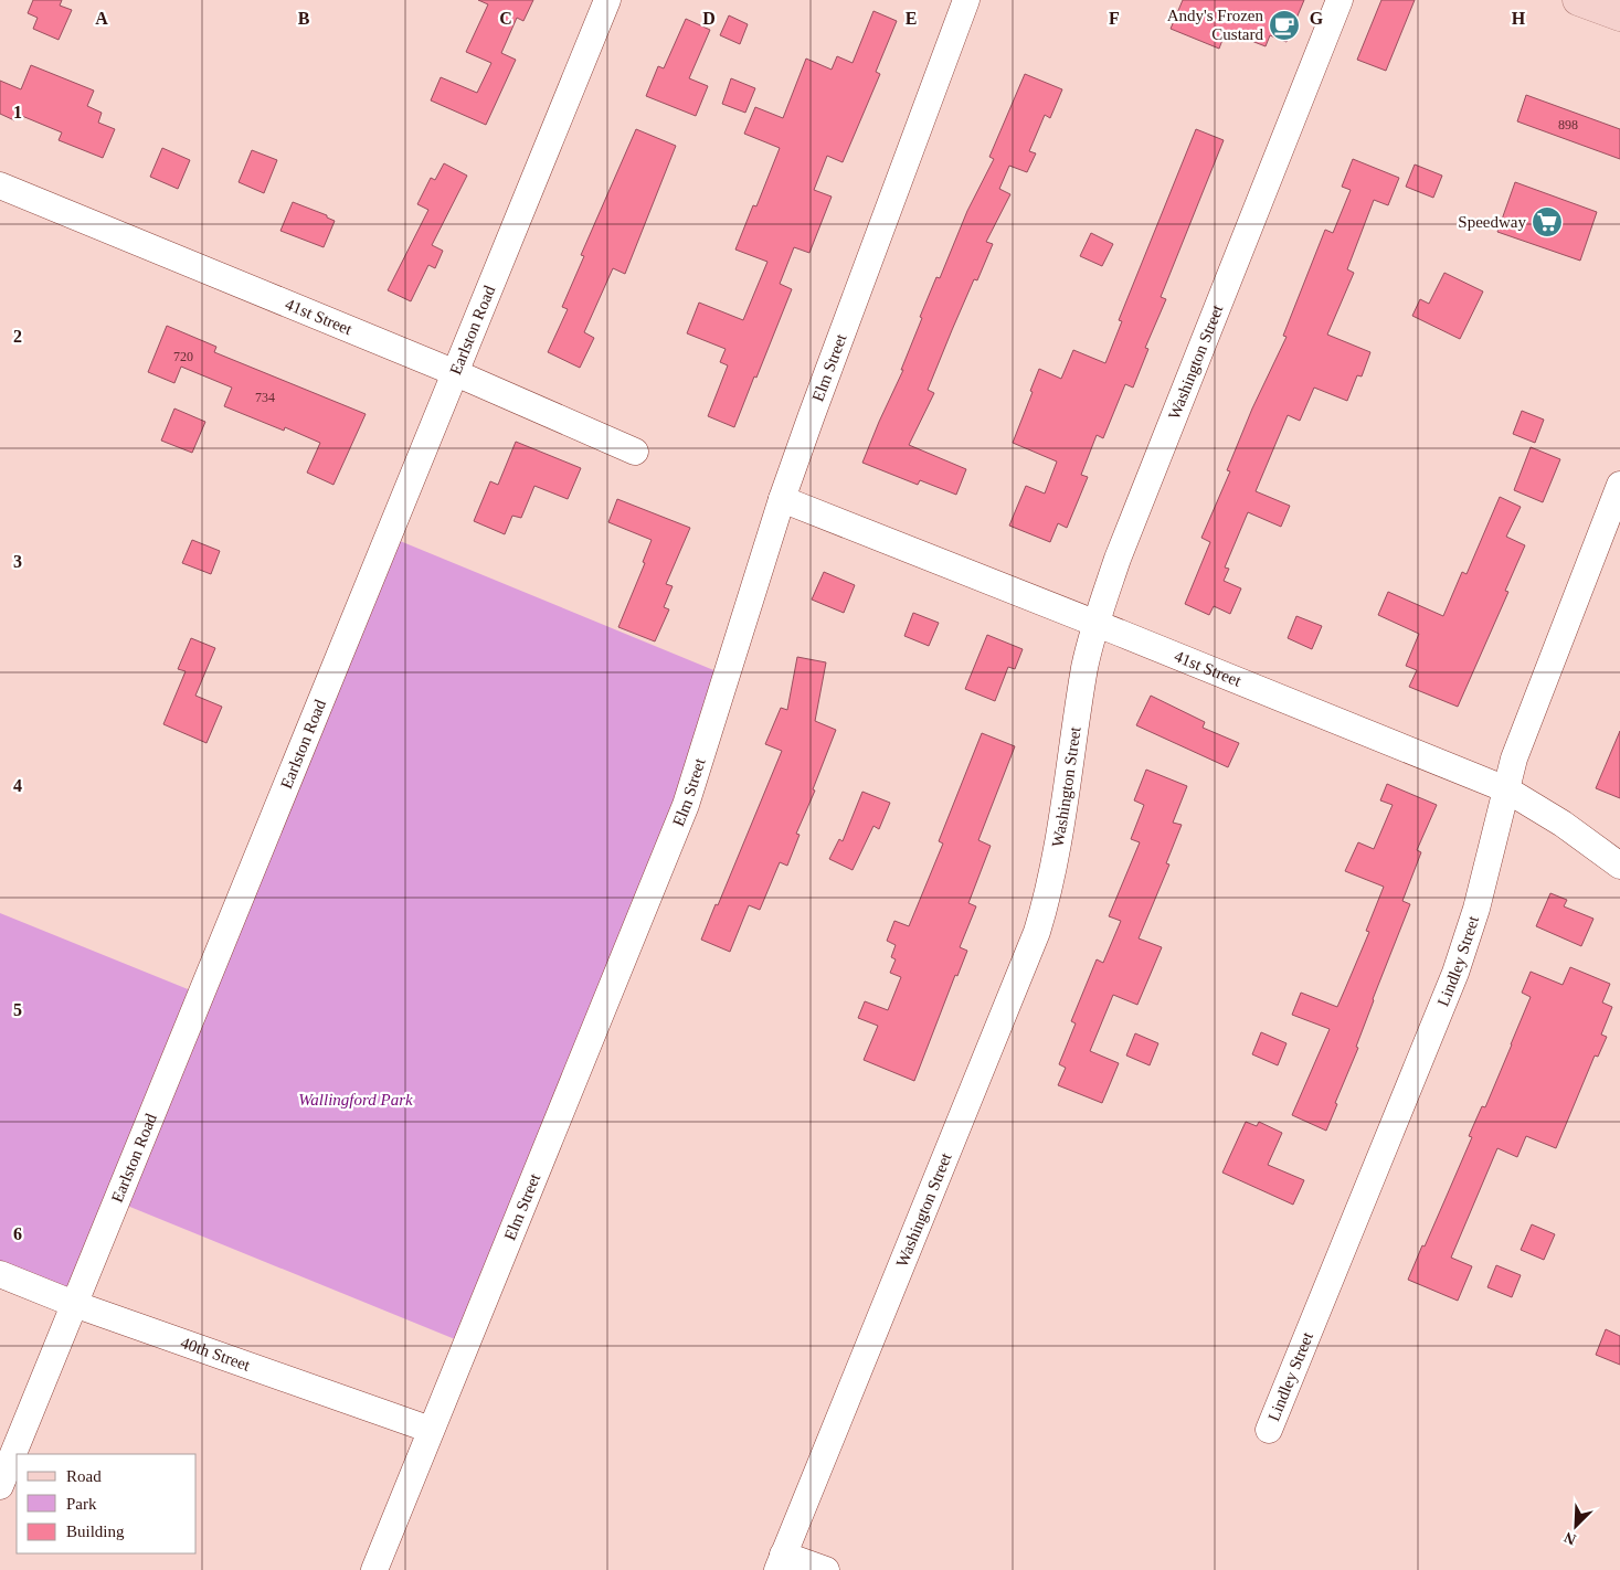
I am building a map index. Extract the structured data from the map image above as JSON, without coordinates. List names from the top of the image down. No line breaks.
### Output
{"streets":{"street":["41st Street","Earlston Road","Washington Street","Elm Street","Lindley Street","40th Street"]},"crossings":[["41st Street","Earlston Road"],["41st Street","Washington Street"],["41st Street","Elm Street"],["41st Street","Lindley Street"],["Earlston Road","40th Street"],["Elm Street","40th Street"]],"parks":["Wallingford Park"],"places":{"cafe":["Andy's Frozen Custard"],"supermarket":["Speedway"]},"house_numbers":["898","720","734"],"legend":["Road","Park","Building"],"north":"bottom left","grid":{"columns":["A","B","C","D","E","F","G","H"],"rows":["1","2","3","4","5","6"]}}
